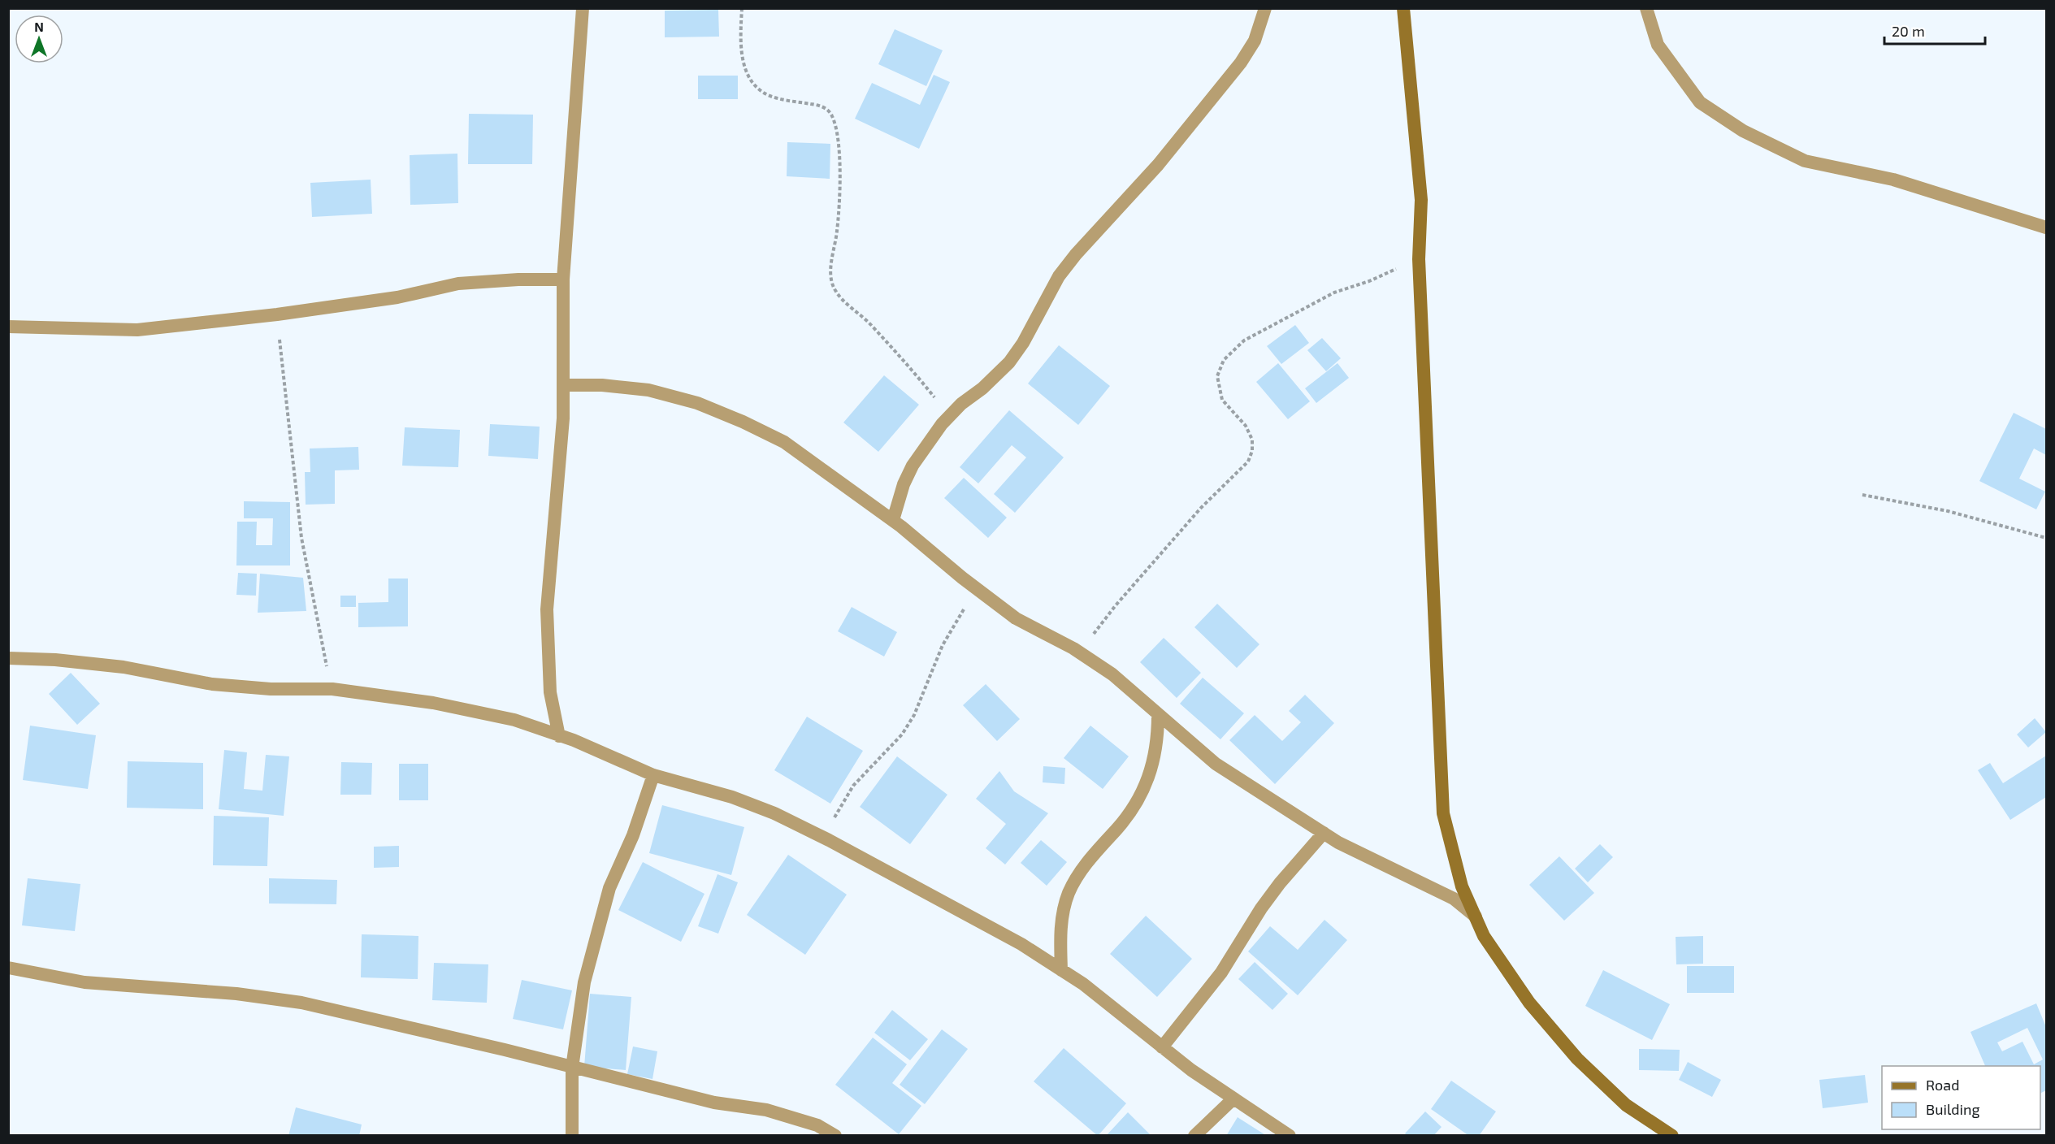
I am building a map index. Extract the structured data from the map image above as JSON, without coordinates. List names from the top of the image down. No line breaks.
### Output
{"legend":["Road","Building"],"scale_bar":"20 m","north":"top"}
